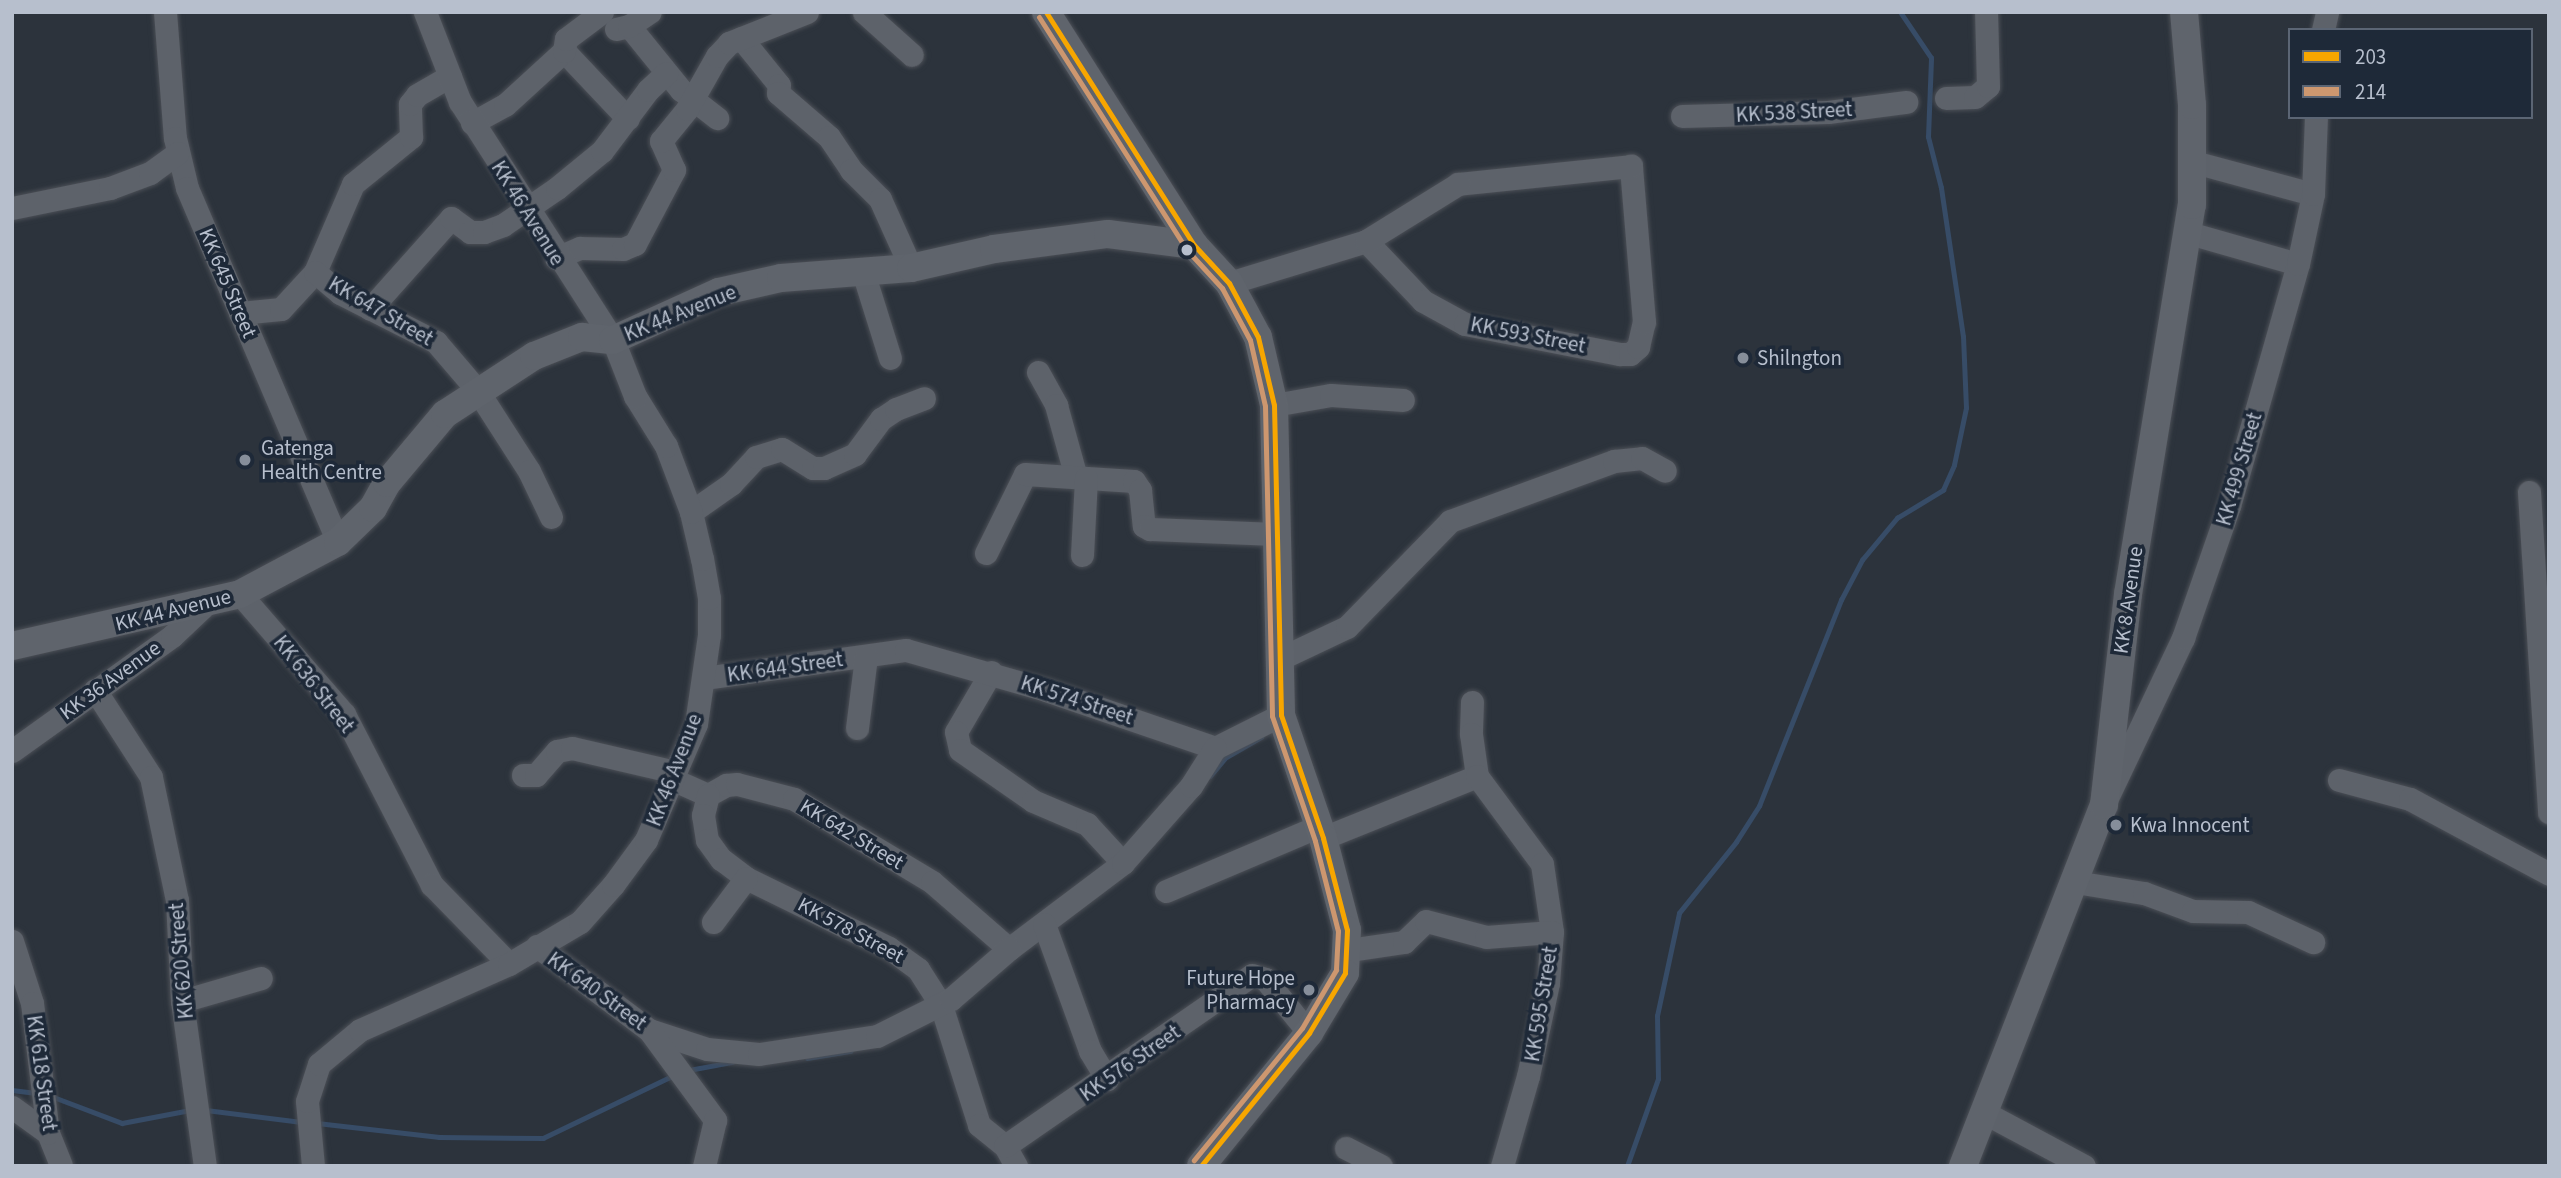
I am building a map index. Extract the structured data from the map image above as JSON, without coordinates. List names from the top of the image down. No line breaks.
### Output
{"streets":{"main road":["KK 44 Avenue","KK 8 Avenue"],"street":["KK 538 Street","KK 46 Avenue","KK 645 Street","KK 647 Street","KK 593 Street","KK 499 Street","KK 644 Street","KK 36 Avenue","KK 636 Street","KK 574 Street","KK 642 Street","KK 578 Street","KK 620 Street","KK 640 Street","KK 595 Street","KK 576 Street","KK 618 Street"]},"crossings":[["KK 46 Avenue","KK 44 Avenue"],["KK 46 Avenue","KK 644 Street"],["KK 46 Avenue","KK 636 Street"],["KK 46 Avenue","KK 640 Street"],["KK 645 Street","KK 647 Street"],["KK 645 Street","KK 44 Avenue"],["KK 647 Street","KK 44 Avenue"],["KK 44 Avenue","KK 36 Avenue"],["KK 44 Avenue","KK 636 Street"],["KK 499 Street","KK 8 Avenue"],["KK 644 Street","KK 574 Street"],["KK 36 Avenue","KK 620 Street"],["KK 642 Street","KK 578 Street"],["KK 578 Street","KK 640 Street"],["KK 578 Street","KK 576 Street"]],"places":["Shilngton","Gatenga Health Centre","Kwa Innocent","Future Hope Pharmacy"],"lines":["transit line 203","transit line 214"],"legend":["203","214"]}
